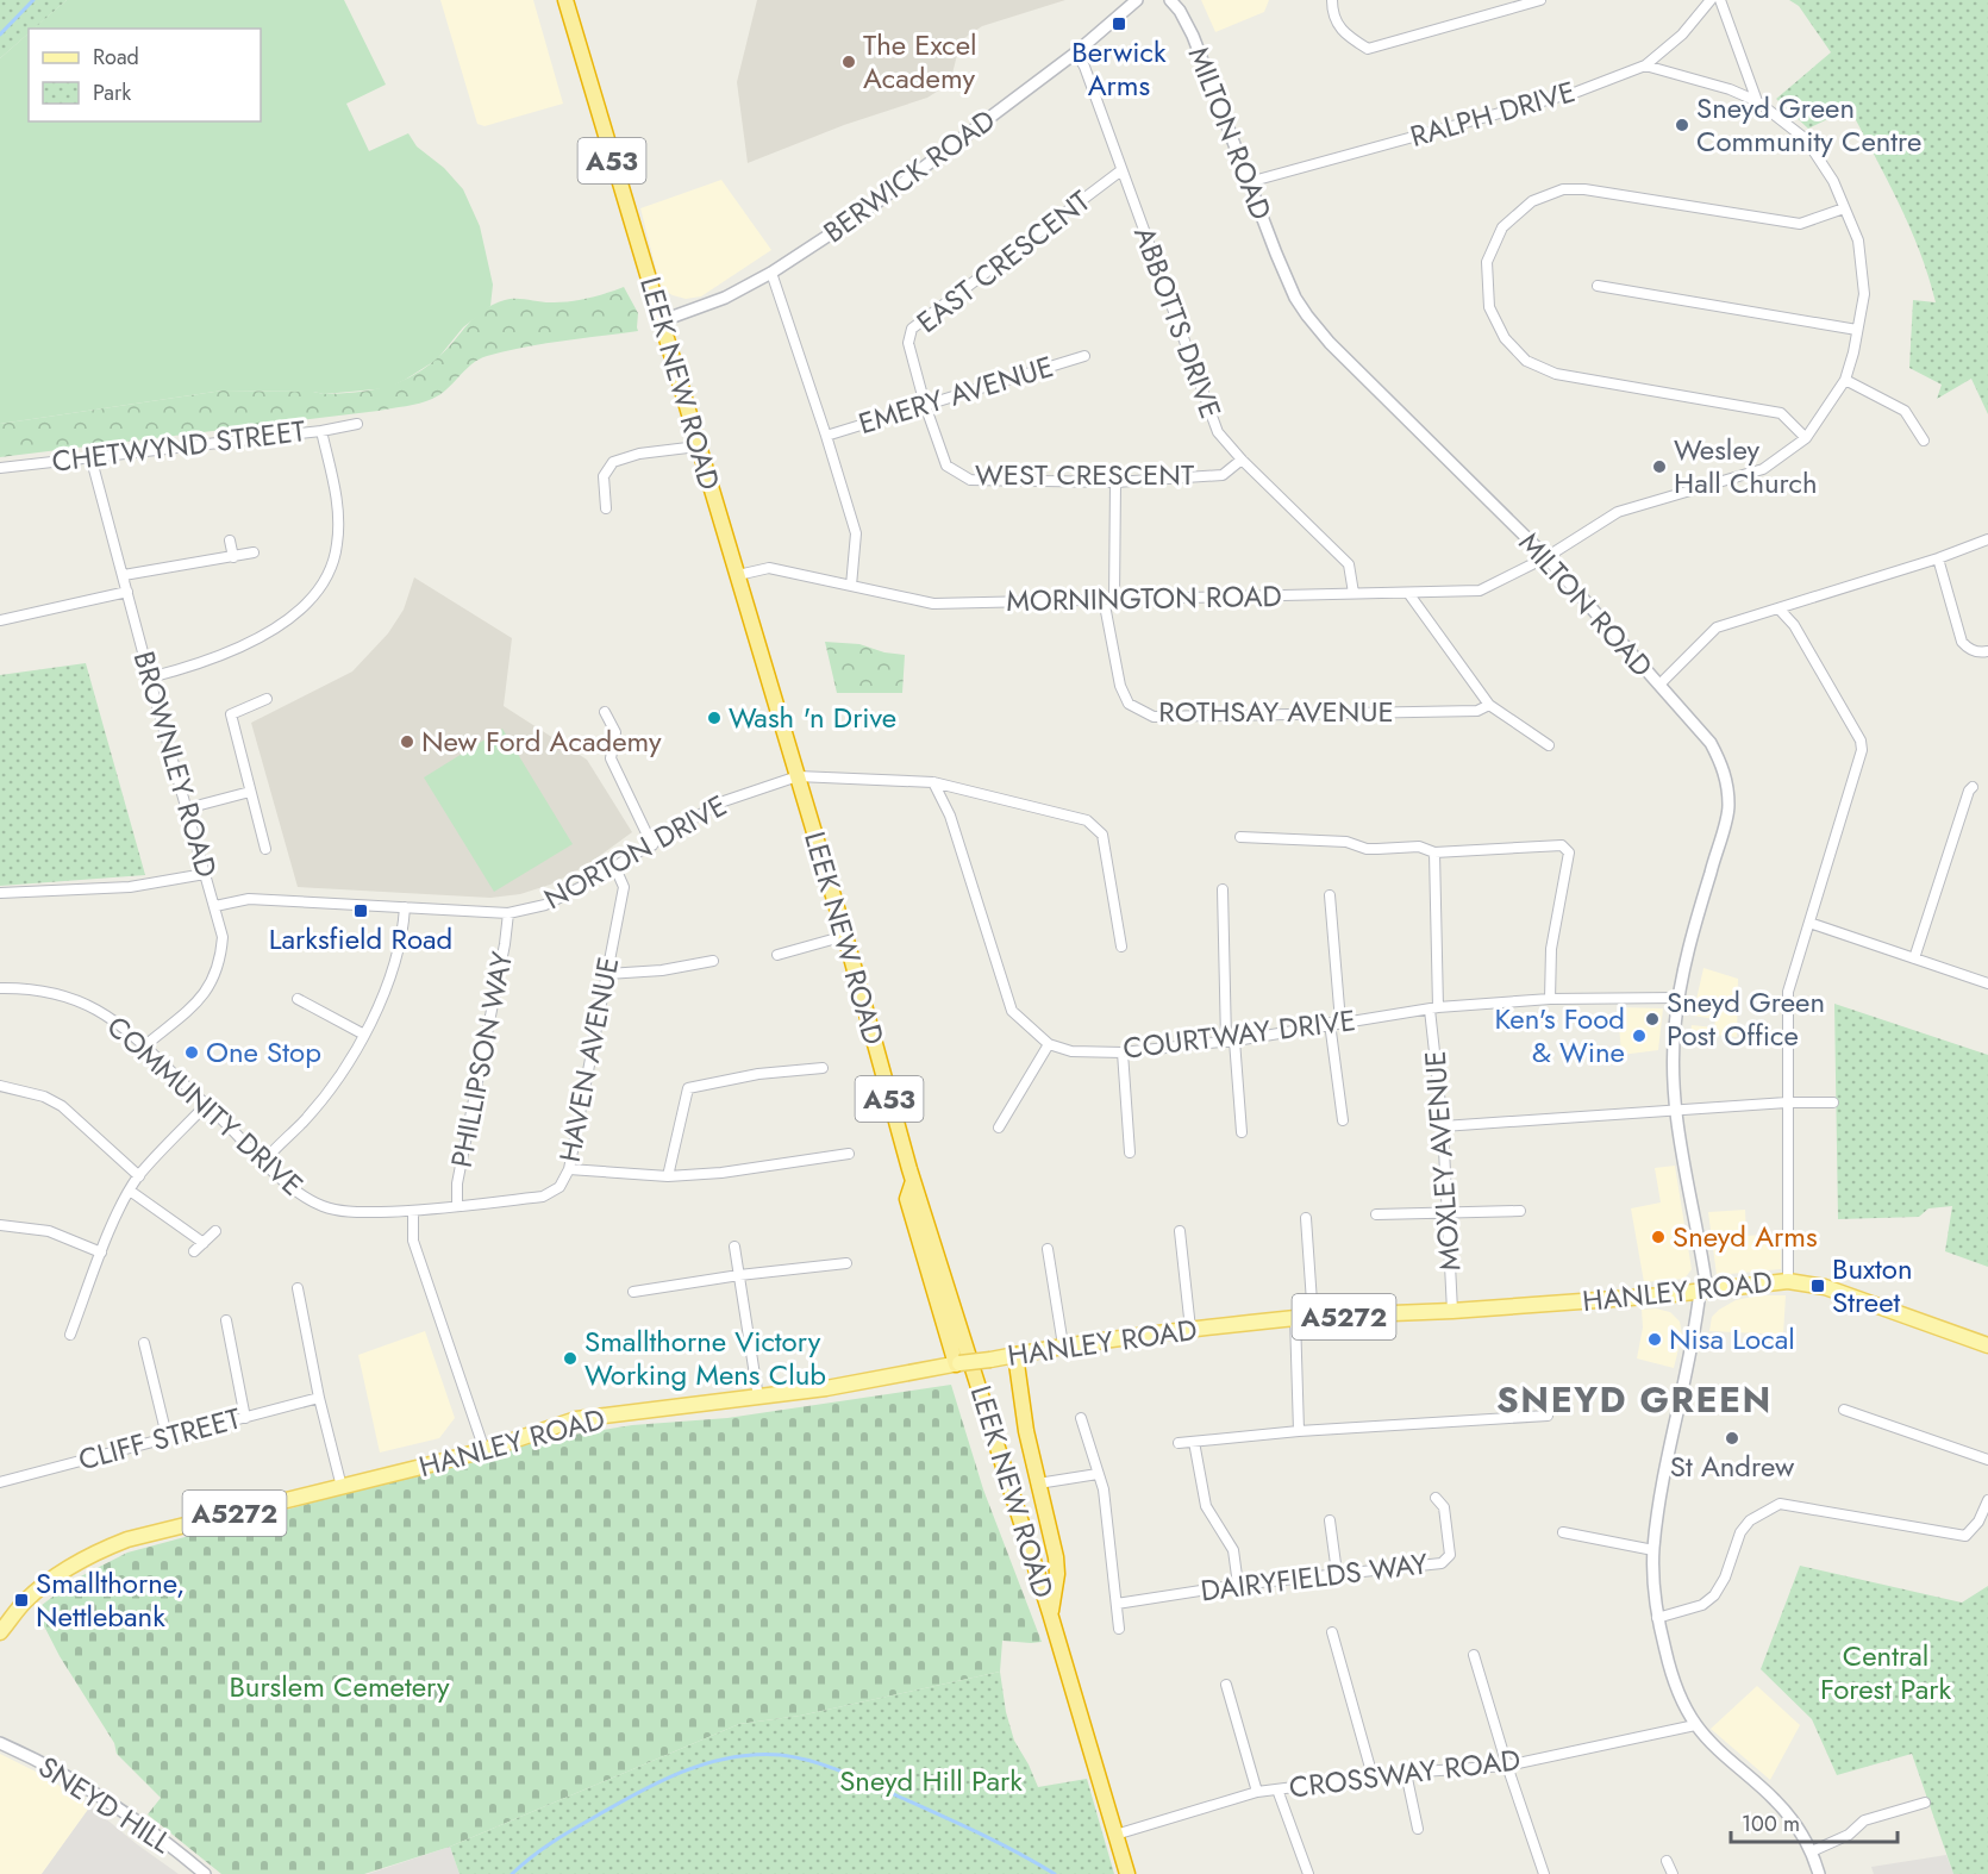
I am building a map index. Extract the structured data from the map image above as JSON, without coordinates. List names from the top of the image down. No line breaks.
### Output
{"streets":{"highway":["A53","LEEK NEW ROAD"],"main road":["HANLEY ROAD","A5272"],"street":["RALPH DRIVE","MILTON ROAD","BERWICK ROAD","EAST CRESCENT","ABBOTTS DRIVE","EMERY AVENUE","CHETWYND STREET","WEST CRESCENT","MORNINGTON ROAD","ROTHSAY AVENUE","BROWNLEY ROAD","NORTON DRIVE","COURTWAY DRIVE","PHILLIPSON WAY","HAVEN AVENUE","COMMUNITY DRIVE","MOXLEY AVENUE","CLIFF STREET","DAIRYFIELDS WAY","CROSSWAY ROAD","SNEYD HILL"]},"crossings":[["RALPH DRIVE","MILTON ROAD"],["MILTON ROAD","MORNINGTON ROAD"],["MILTON ROAD","COURTWAY DRIVE"],["MILTON ROAD","HANLEY ROAD"],["MILTON ROAD","CROSSWAY ROAD"],["BERWICK ROAD","ABBOTTS DRIVE"],["BERWICK ROAD","LEEK NEW ROAD"],["EAST CRESCENT","ABBOTTS DRIVE"],["EAST CRESCENT","EMERY AVENUE"],["EAST CRESCENT","WEST CRESCENT"],["ABBOTTS DRIVE","WEST CRESCENT"],["ABBOTTS DRIVE","MORNINGTON ROAD"],["LEEK NEW ROAD","MORNINGTON ROAD"],["LEEK NEW ROAD","NORTON DRIVE"],["LEEK NEW ROAD","CROSSWAY ROAD"],["EMERY AVENUE","WEST CRESCENT"],["CHETWYND STREET","BROWNLEY ROAD"],["MORNINGTON ROAD","ROTHSAY AVENUE"],["BROWNLEY ROAD","NORTON DRIVE"],["BROWNLEY ROAD","COMMUNITY DRIVE"],["NORTON DRIVE","PHILLIPSON WAY"],["NORTON DRIVE","HAVEN AVENUE"],["COURTWAY DRIVE","MOXLEY AVENUE"],["PHILLIPSON WAY","HAVEN AVENUE"],["HAVEN AVENUE","COMMUNITY DRIVE"],["MOXLEY AVENUE","HANLEY ROAD"]],"districts":["SNEYD GREEN"],"parks":["Central Forest Park","Burslem Cemetery","Sneyd Hill Park"],"places":{"transit":["Berwick Arms","Larksfield Road","Buxton Street","Smallthorne, Nettlebank"],"other":["The Excel Academy","Sneyd Green Community Centre","Wesley Hall Church","Wash 'n Drive","New Ford Academy","Sneyd Green Post Office","Ken's Food & Wine","One Stop","Sneyd Arms","Nisa Local","Smallthorne Victory Working Mens Club","St Andrew"]},"legend":["Road","Park"],"scale_bar":"100 m"}
